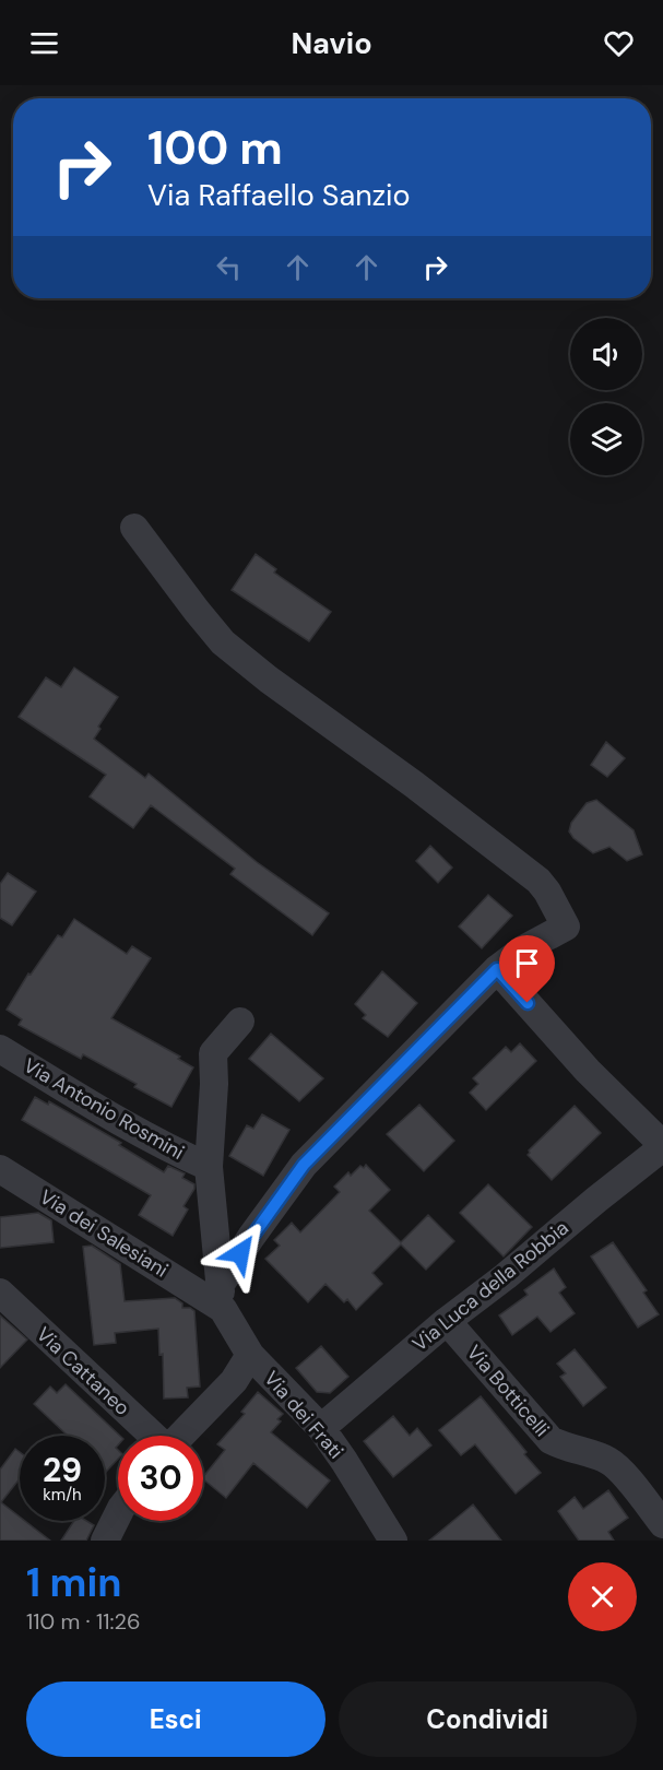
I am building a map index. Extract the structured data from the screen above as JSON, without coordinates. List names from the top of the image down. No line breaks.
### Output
{"streets":{"street":["Via Antonio Rosmini","Via dei Salesiani","Via Luca della Robbia","Via Cattaneo","Via Botticelli","Via dei Frati"]},"crossings":[["Via Antonio Rosmini","Via dei Salesiani"],["Via Antonio Rosmini","Via dei Frati"],["Via dei Salesiani","Via dei Frati"],["Via Luca della Robbia","Via Botticelli"],["Via Luca della Robbia","Via dei Frati"]],"page":{"header":"Navio","turn":["100 m","Via Raffaello Sanzio"],"speed":"29 km/h","limit":"30","heading":["1 min","110 m · 11:26"],"buttons":["Esci","Condividi"]}}
